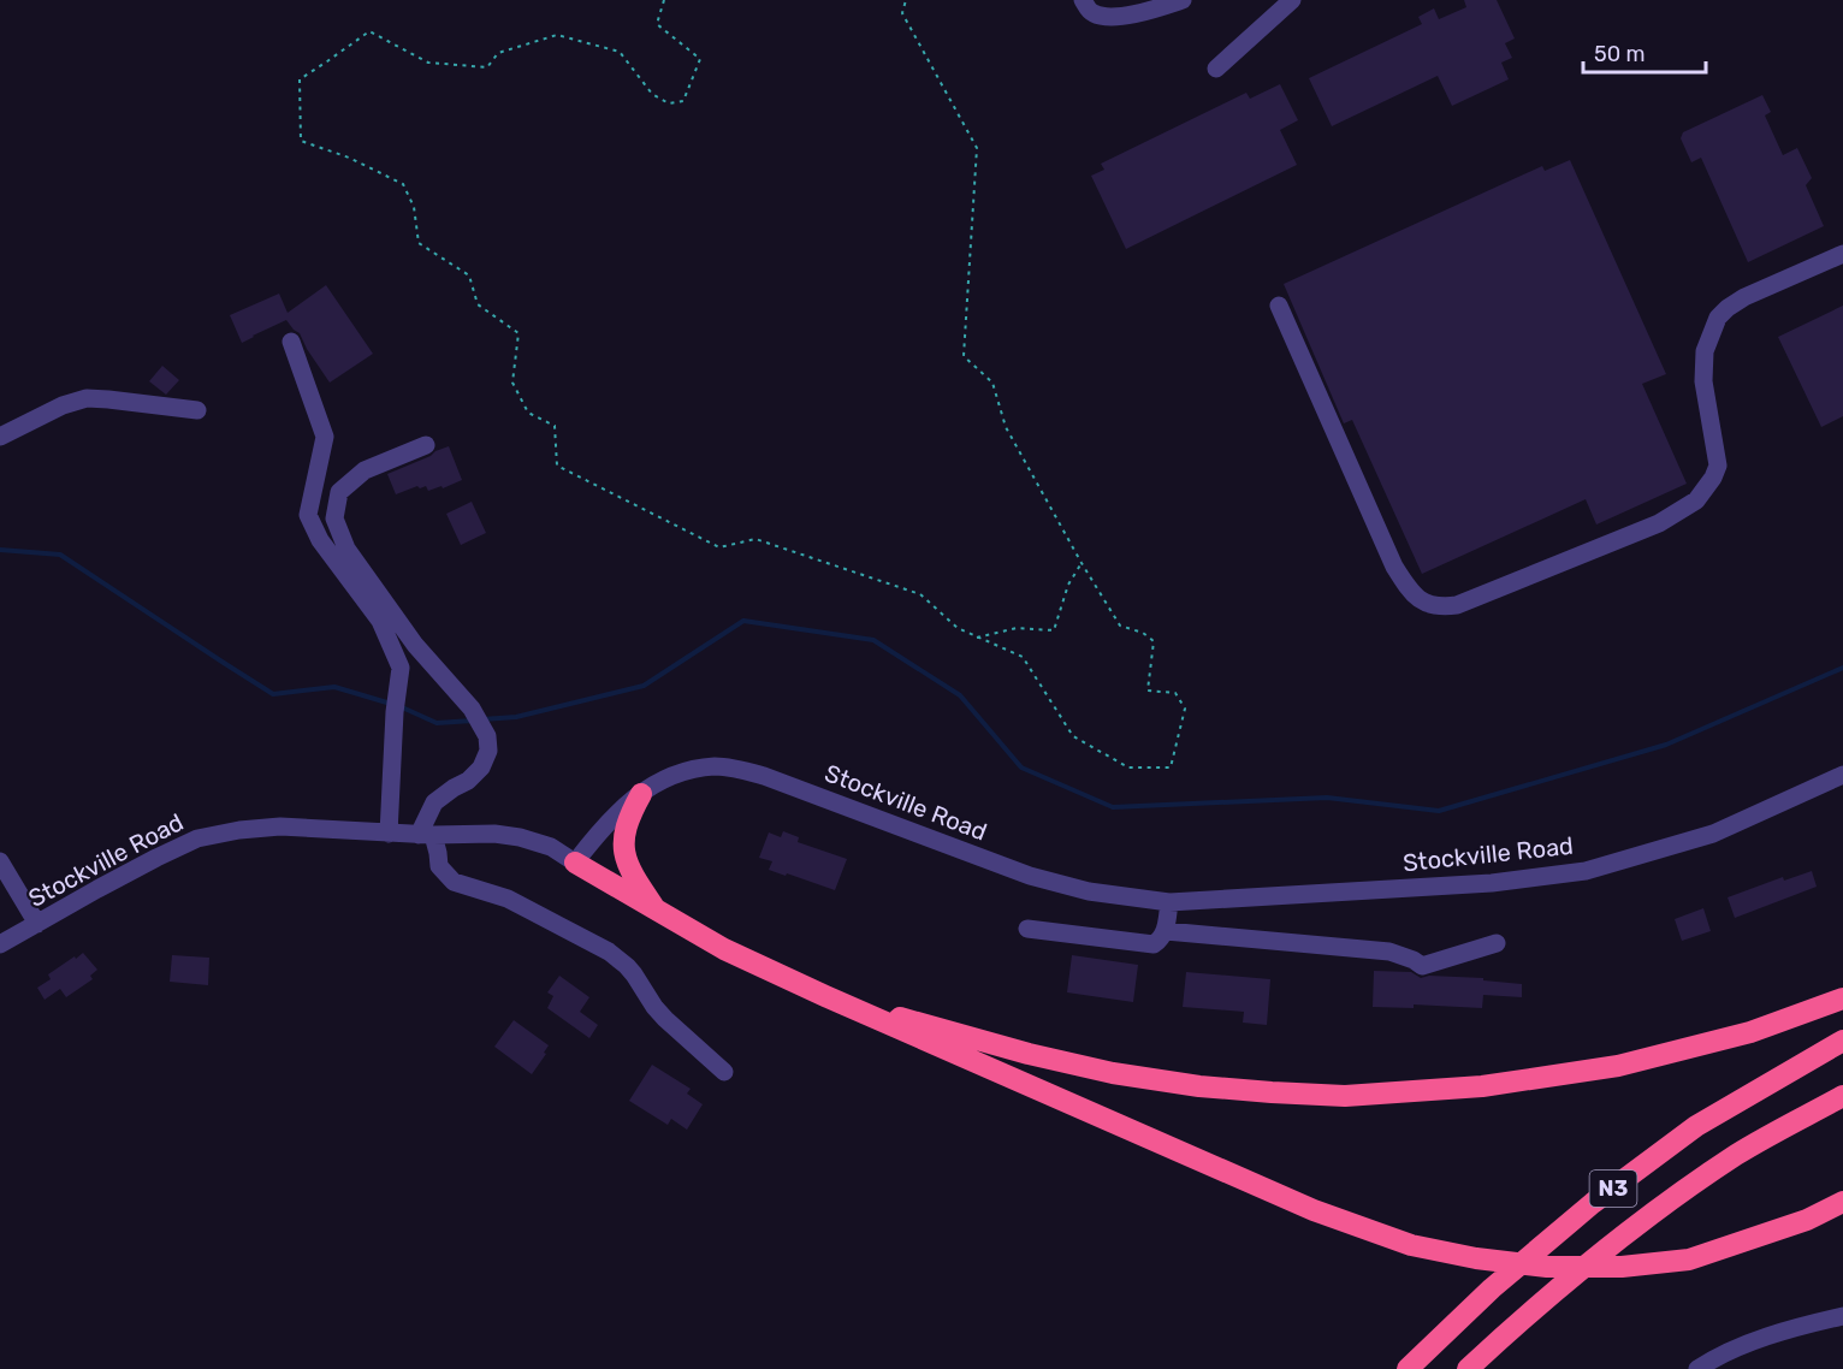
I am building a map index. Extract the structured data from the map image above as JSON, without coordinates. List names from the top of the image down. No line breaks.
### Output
{"streets":{"highway":["N3"],"street":["Stockville Road"]},"scale_bar":"50 m"}
